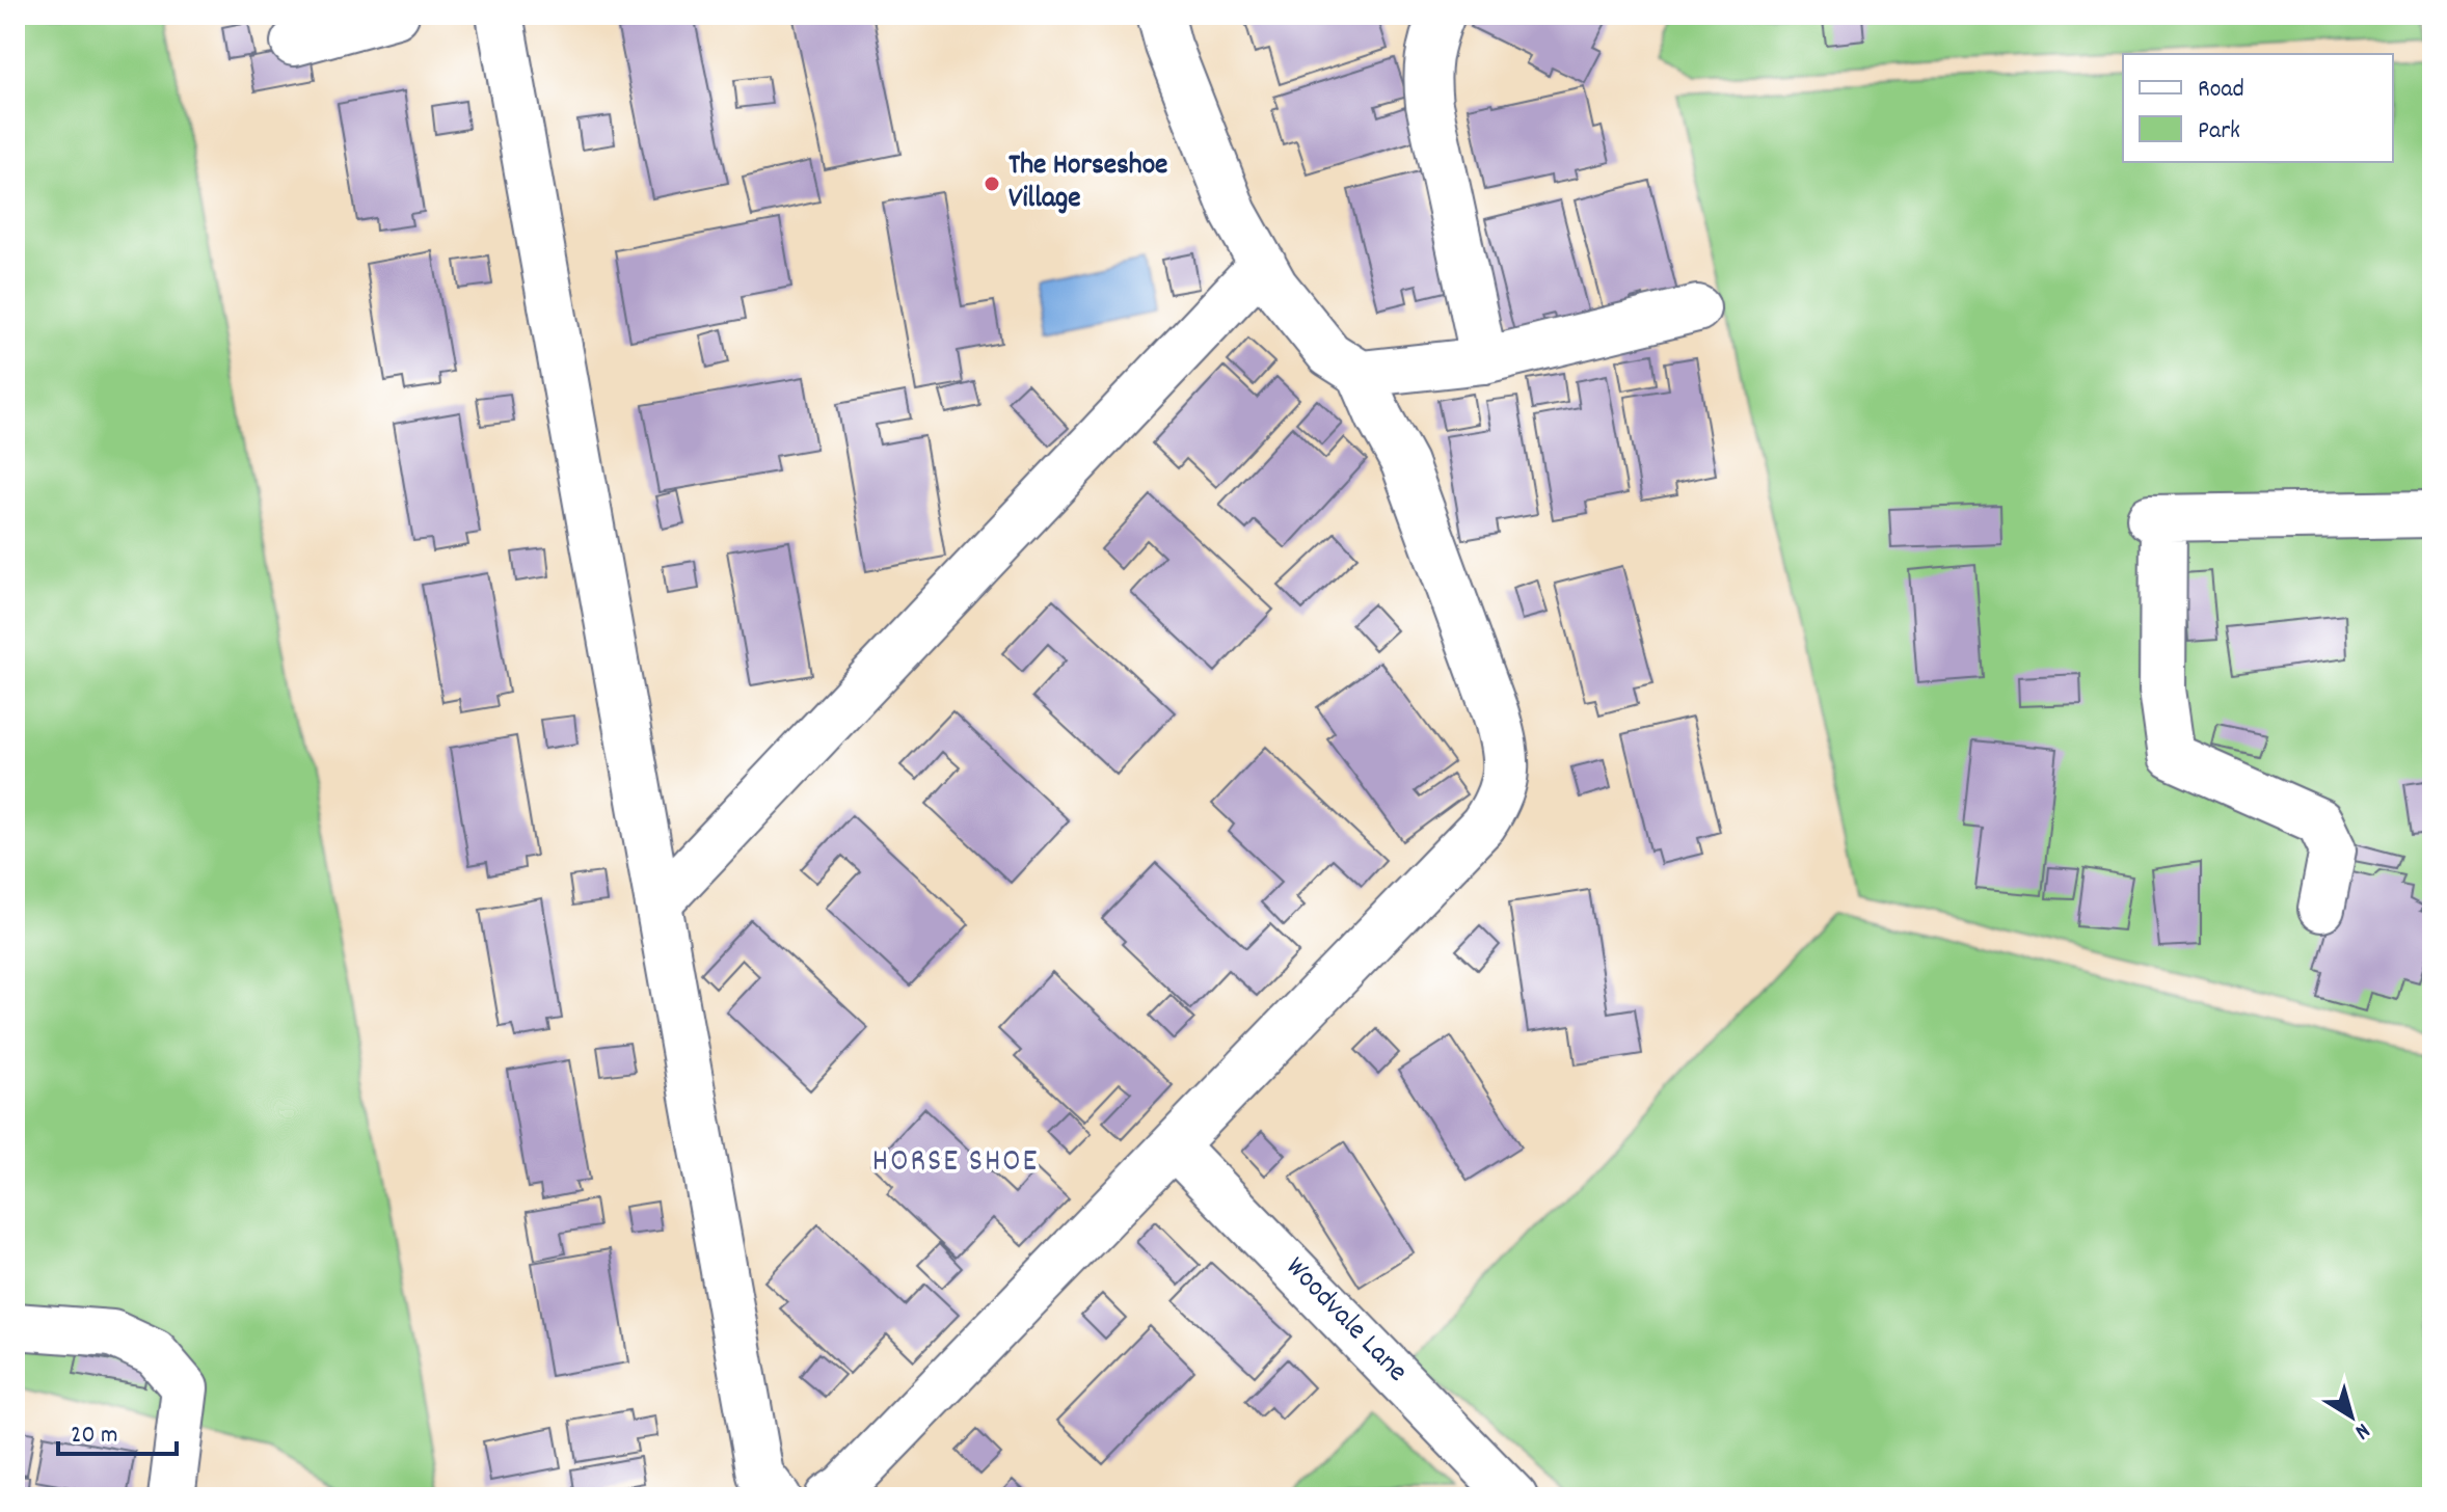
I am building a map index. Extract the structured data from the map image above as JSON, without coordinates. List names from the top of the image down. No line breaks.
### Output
{"streets":{"street":["Woodvale Lane"]},"districts":["HORSE SHOE"],"places":["The Horseshoe Village"],"legend":["Road","Park"],"scale_bar":"20 m","north":"bottom right"}
